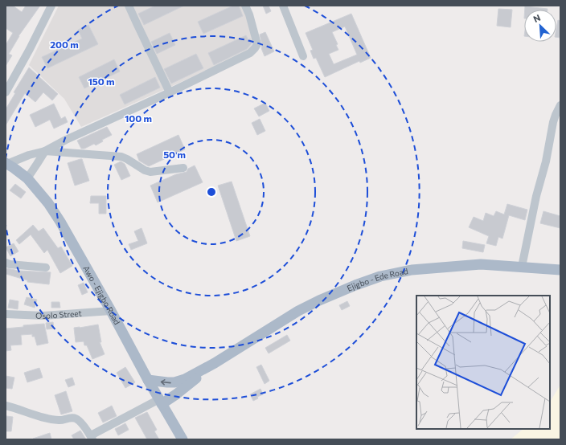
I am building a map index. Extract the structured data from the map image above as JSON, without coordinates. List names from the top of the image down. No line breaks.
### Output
{"streets":{"main road":["Ejigbo - Ede Road","Awo - Ejigbo Road"],"street":["Osolo Street"]},"crossings":[["Ejigbo - Ede Road","Awo - Ejigbo Road"],["Awo - Ejigbo Road","Osolo Street"]],"north":"top left","rings":["200 m","150 m","100 m","50 m"]}
